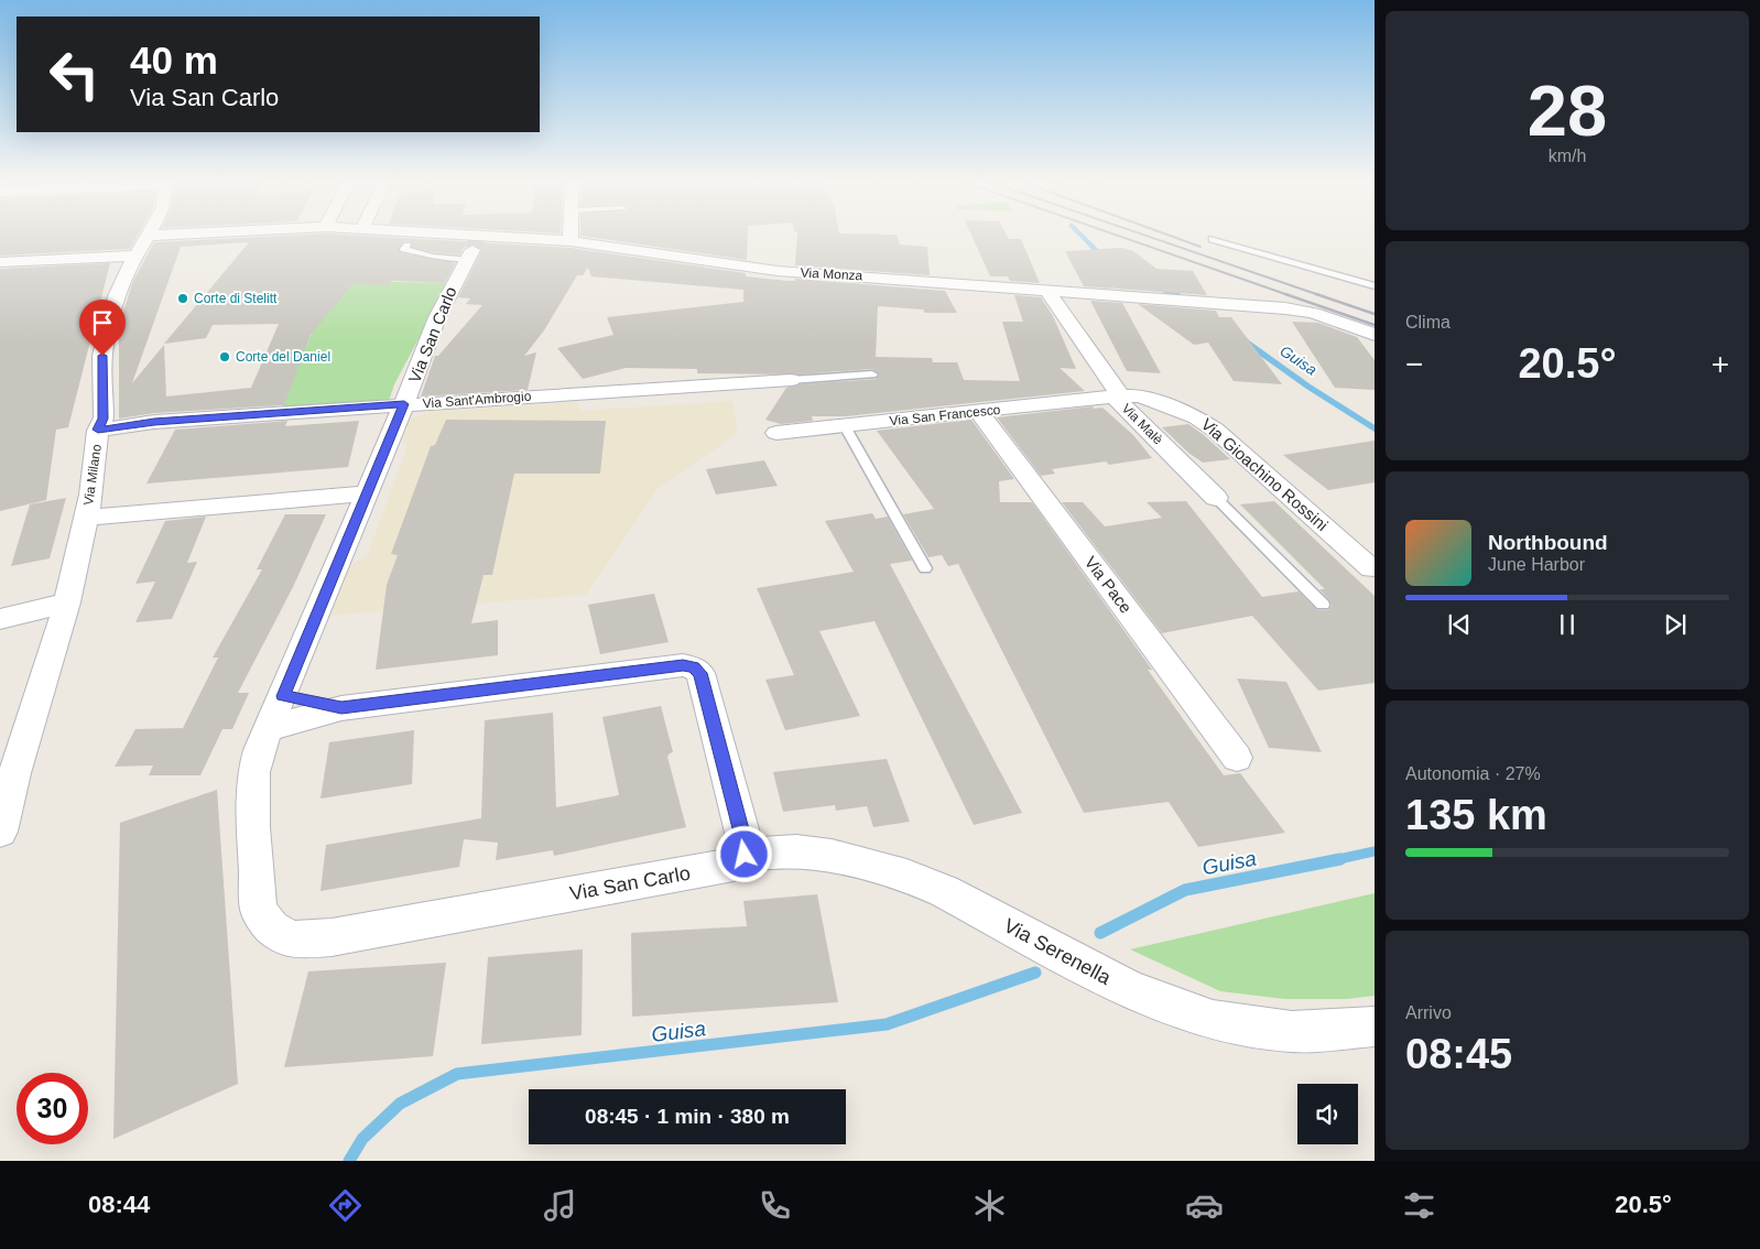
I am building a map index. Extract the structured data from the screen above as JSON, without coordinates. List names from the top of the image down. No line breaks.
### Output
{"streets":{"street":["Via Monza","Via San Carlo","Via Sant'Ambrogio","Via San Francesco","Via Malè","Via Milano","Via Gioachino Rossini","Via Pace","Via Serenella"]},"crossings":[["Via Monza","Via San Carlo"],["Via Monza","Via Malè"],["Via Monza","Via Milano"],["Via San Carlo","Via Sant'Ambrogio"],["Via San Carlo","Via Milano"],["Via San Carlo","Via Serenella"],["Via Sant'Ambrogio","Via Milano"],["Via San Francesco","Via Malè"],["Via San Francesco","Via Gioachino Rossini"],["Via San Francesco","Via Pace"],["Via Malè","Via Gioachino Rossini"]],"water":["Guisa"],"places":["Corte di Stelitt","Corte del Daniel"],"page":{"tile":[["28","km/h"],"Clima",["Autonomia · 27%","135 km"],["Arrivo","08:45"]],"turn":["40 m","Via San Carlo"],"heat":["−","20.5°","+"],"song":["Northbound","June Harbor"],"limit":"30","trip":"08:45 · 1 min · 380 m","tabs":["08:44","20.5°"]}}
